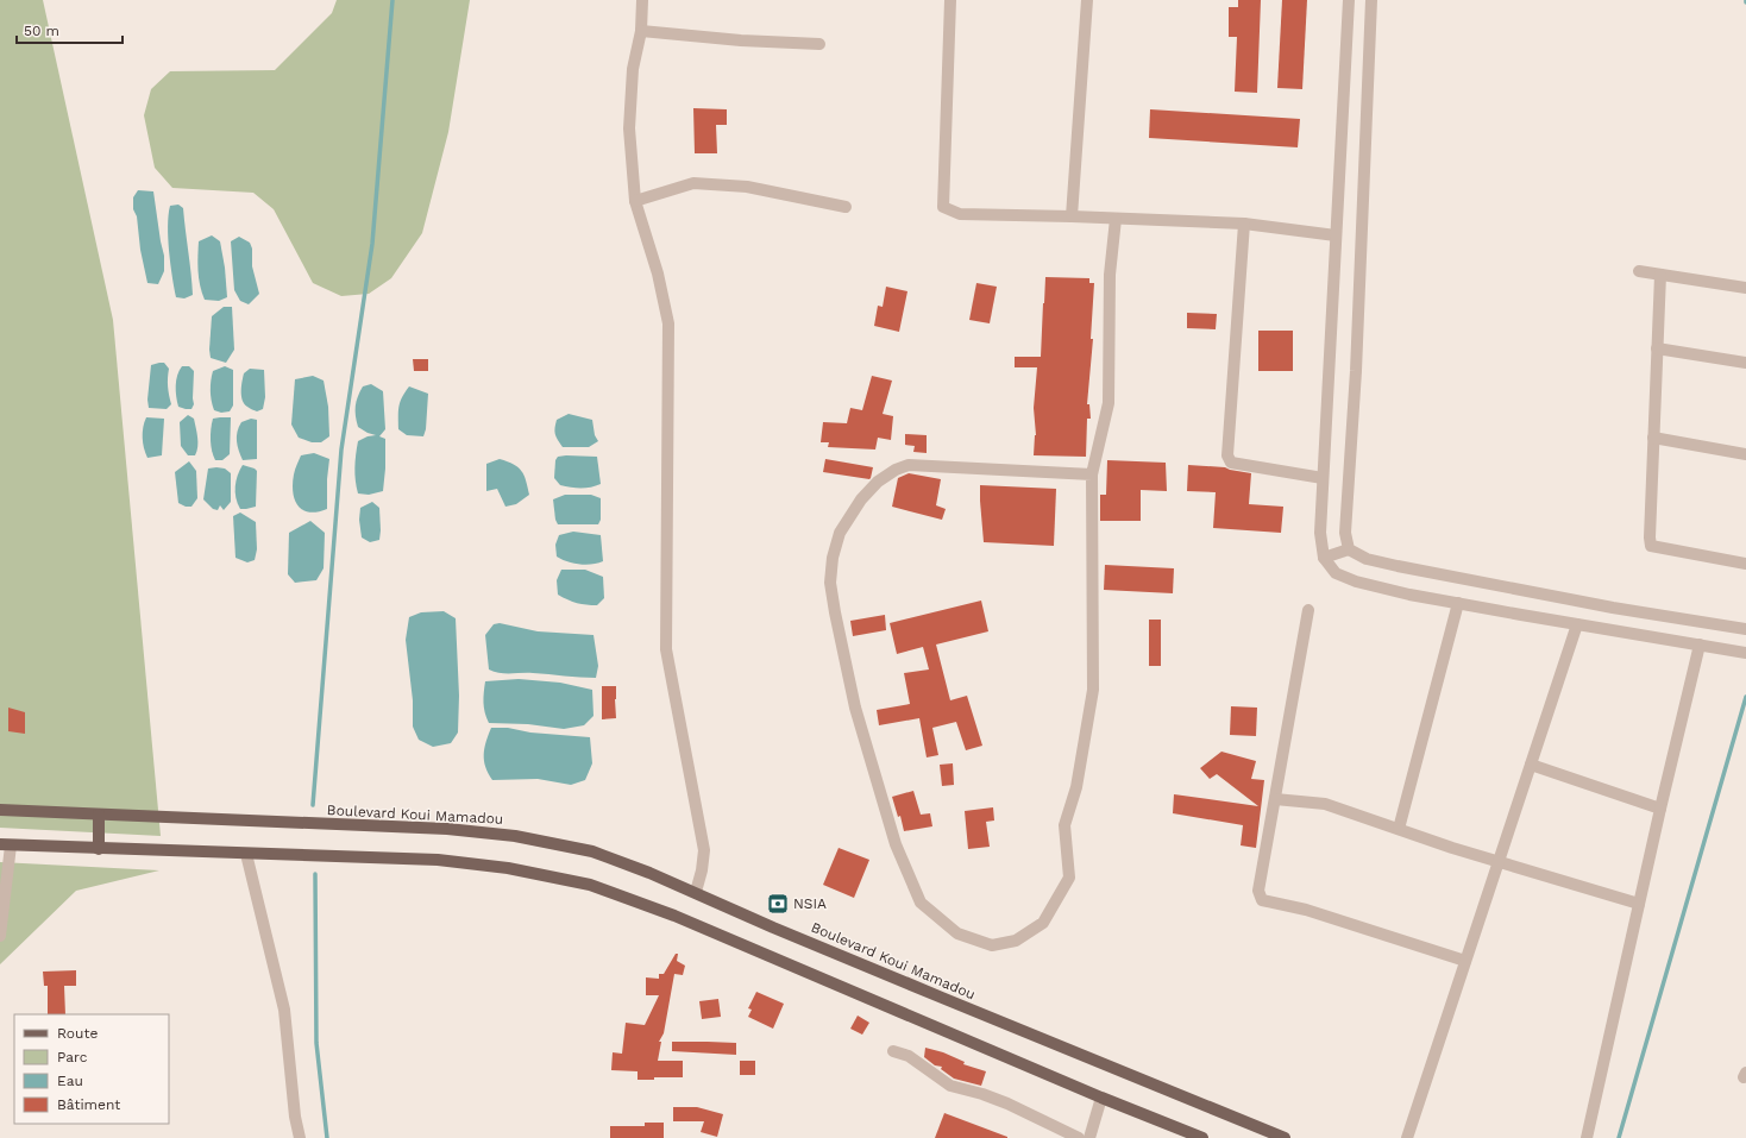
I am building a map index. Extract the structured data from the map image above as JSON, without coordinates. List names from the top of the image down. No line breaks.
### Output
{"streets":{"main road":["Boulevard Koui Mamadou"]},"places":{"bank":["NSIA"]},"legend":["Route","Parc","Eau","Bâtiment"],"scale_bar":"50 m"}
